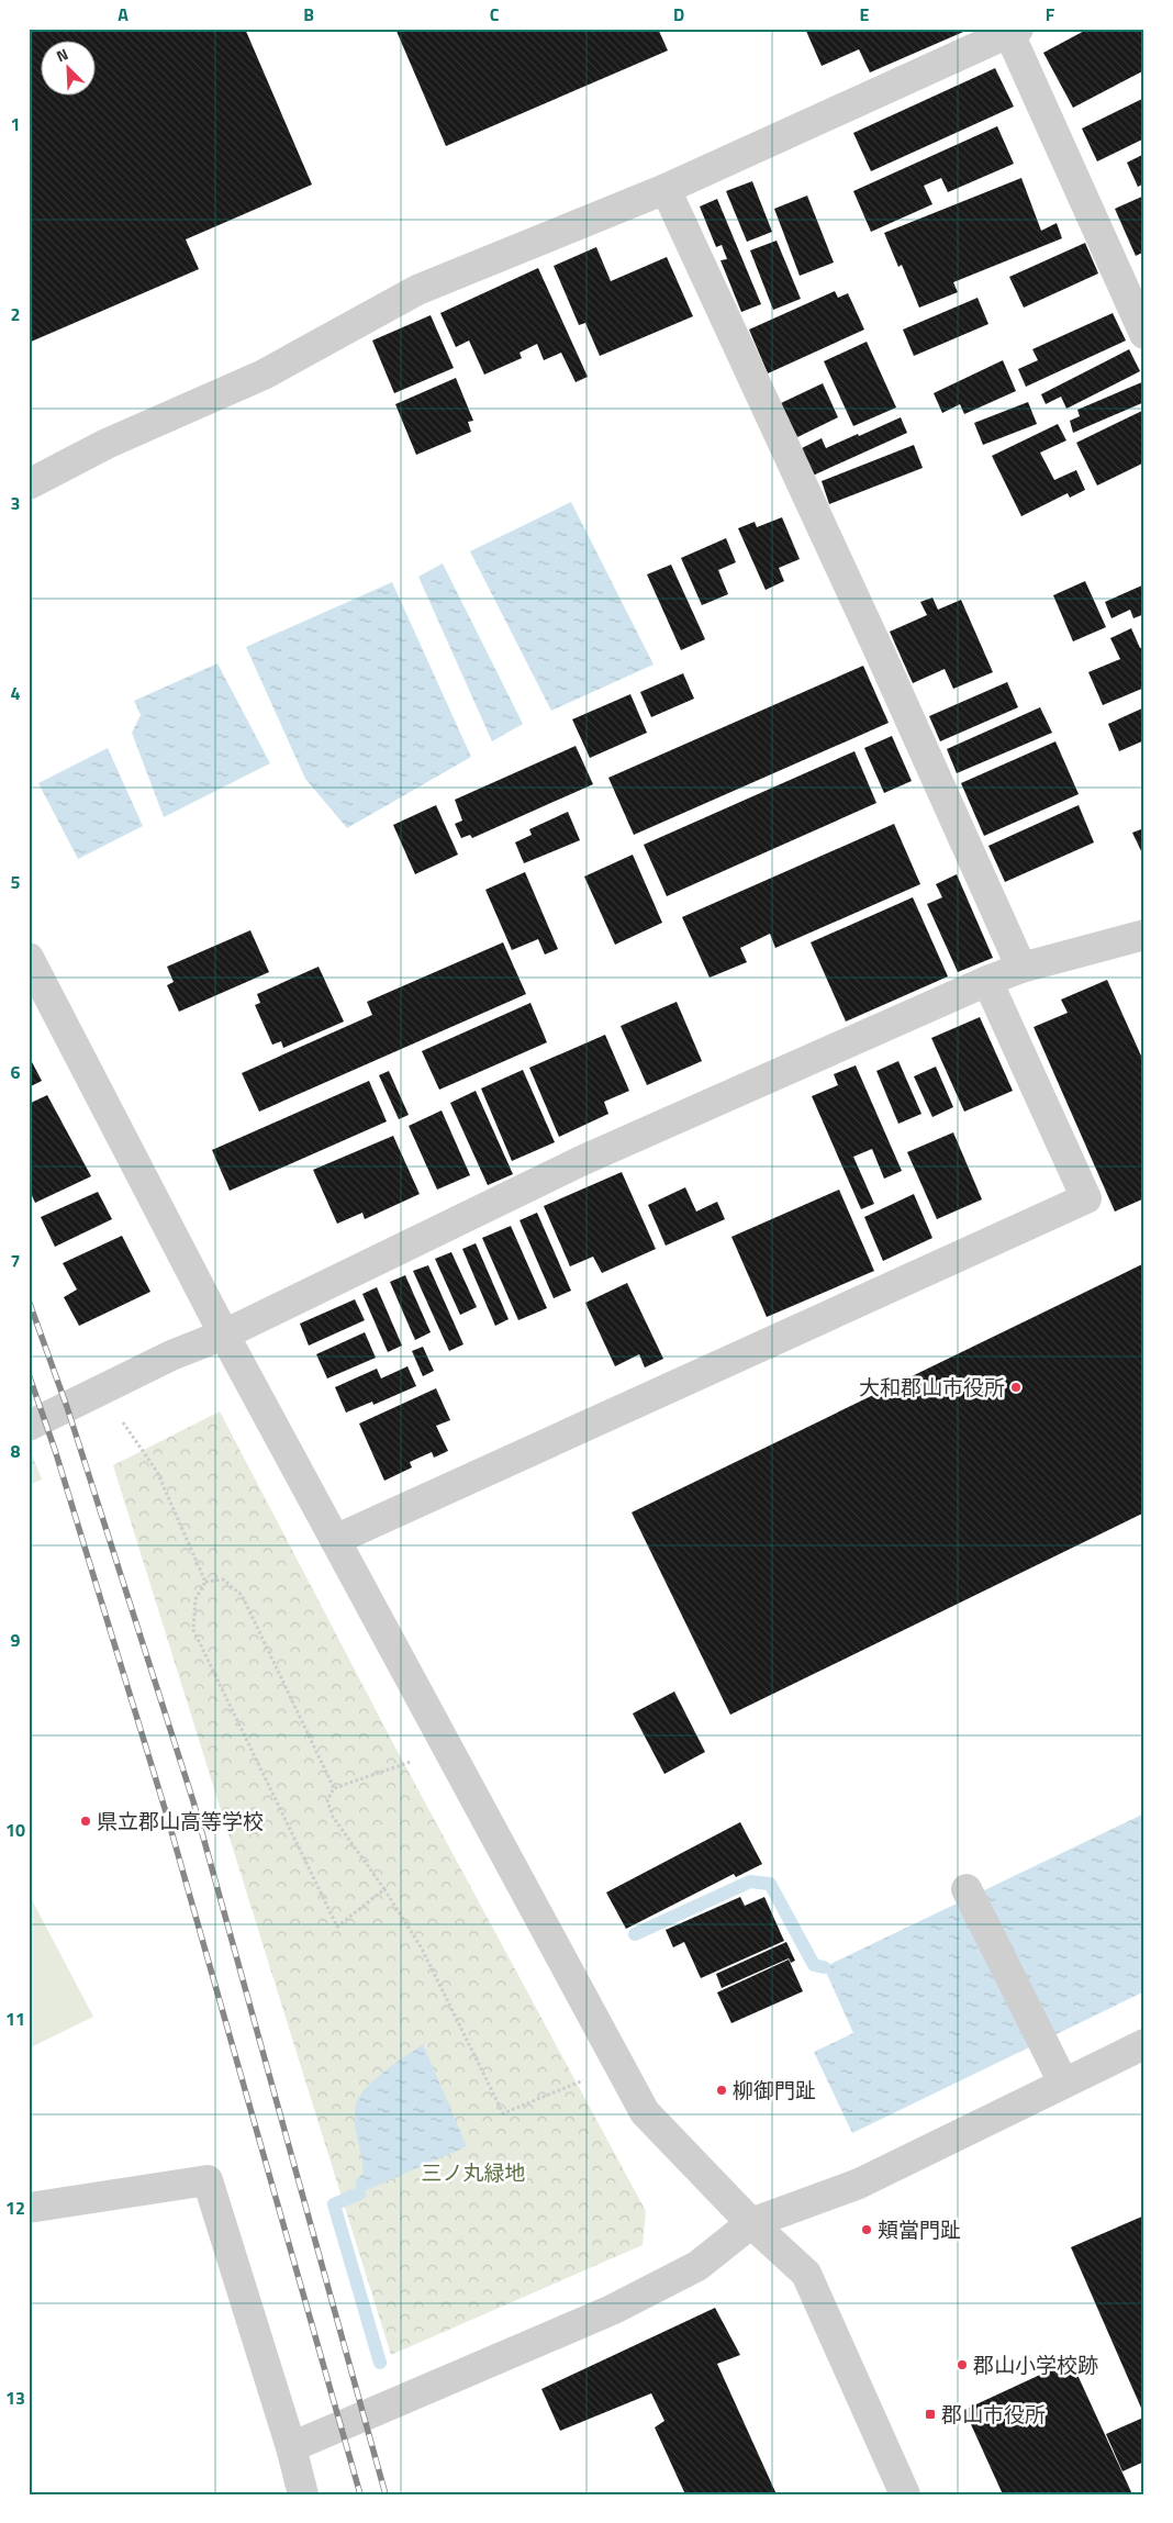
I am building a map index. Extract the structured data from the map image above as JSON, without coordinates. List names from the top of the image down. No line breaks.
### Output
{"parks":["三ノ丸緑地"],"places":{"other":["大和郡山市役所","県立郡山高等学校","柳御門趾","頬當門趾","郡山小学校跡"],"transit":["郡山市役所"]},"north":"top left","grid":{"columns":["A","B","C","D","E","F"],"rows":["1","2","3","4","5","6","7","8","9","10","11","12","13"]}}
